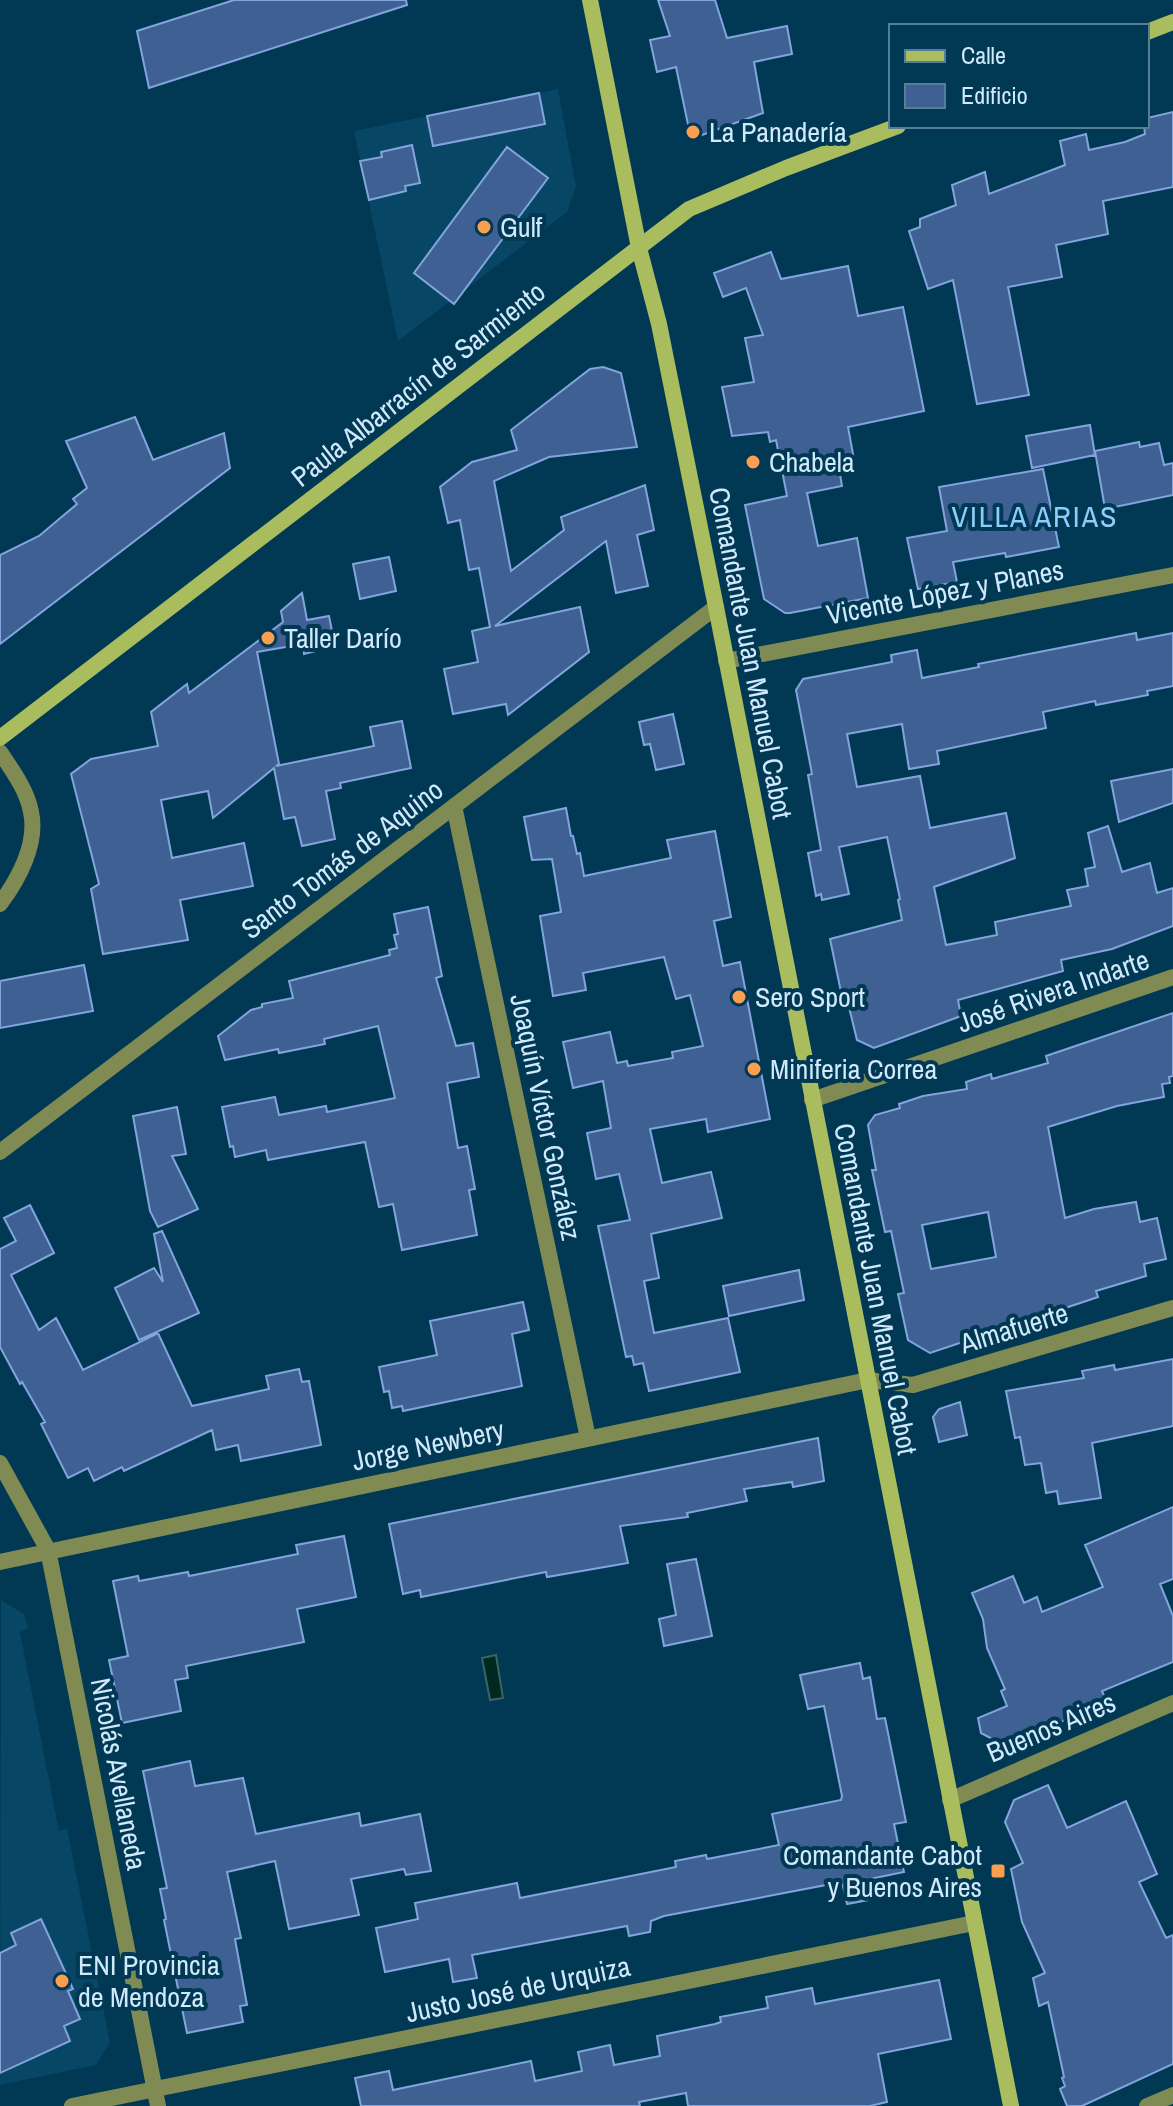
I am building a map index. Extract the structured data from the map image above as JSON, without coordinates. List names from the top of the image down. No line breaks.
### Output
{"streets":{"main road":["Paula Albarracín de Sarmiento","Comandante Juan Manuel Cabot"],"street":["Vicente López y Planes","Santo Tomás de Aquino","José Rivera Indarte","Joaquín Víctor González","Almafuerte","Jorge Newbery","Buenos Aires","Nicolás Avellaneda","Justo José de Urquiza"]},"crossings":[["Paula Albarracín de Sarmiento","Comandante Juan Manuel Cabot"],["Vicente López y Planes","Comandante Juan Manuel Cabot"],["Comandante Juan Manuel Cabot","Santo Tomás de Aquino"],["Comandante Juan Manuel Cabot","José Rivera Indarte"],["Comandante Juan Manuel Cabot","Almafuerte"],["Comandante Juan Manuel Cabot","Jorge Newbery"],["Comandante Juan Manuel Cabot","Buenos Aires"],["Comandante Juan Manuel Cabot","Justo José de Urquiza"],["Santo Tomás de Aquino","Joaquín Víctor González"],["Joaquín Víctor González","Jorge Newbery"],["Almafuerte","Jorge Newbery"],["Jorge Newbery","Nicolás Avellaneda"],["Nicolás Avellaneda","Justo José de Urquiza"]],"districts":["VILLA ARIAS"],"places":{"other":["La Panadería","Gulf","Chabela","Taller Darío","Sero Sport","Miniferia Correa","ENI Provincia de Mendoza"],"transit":["Comandante Cabot y Buenos Aires"]},"legend":["Calle","Edificio"]}
